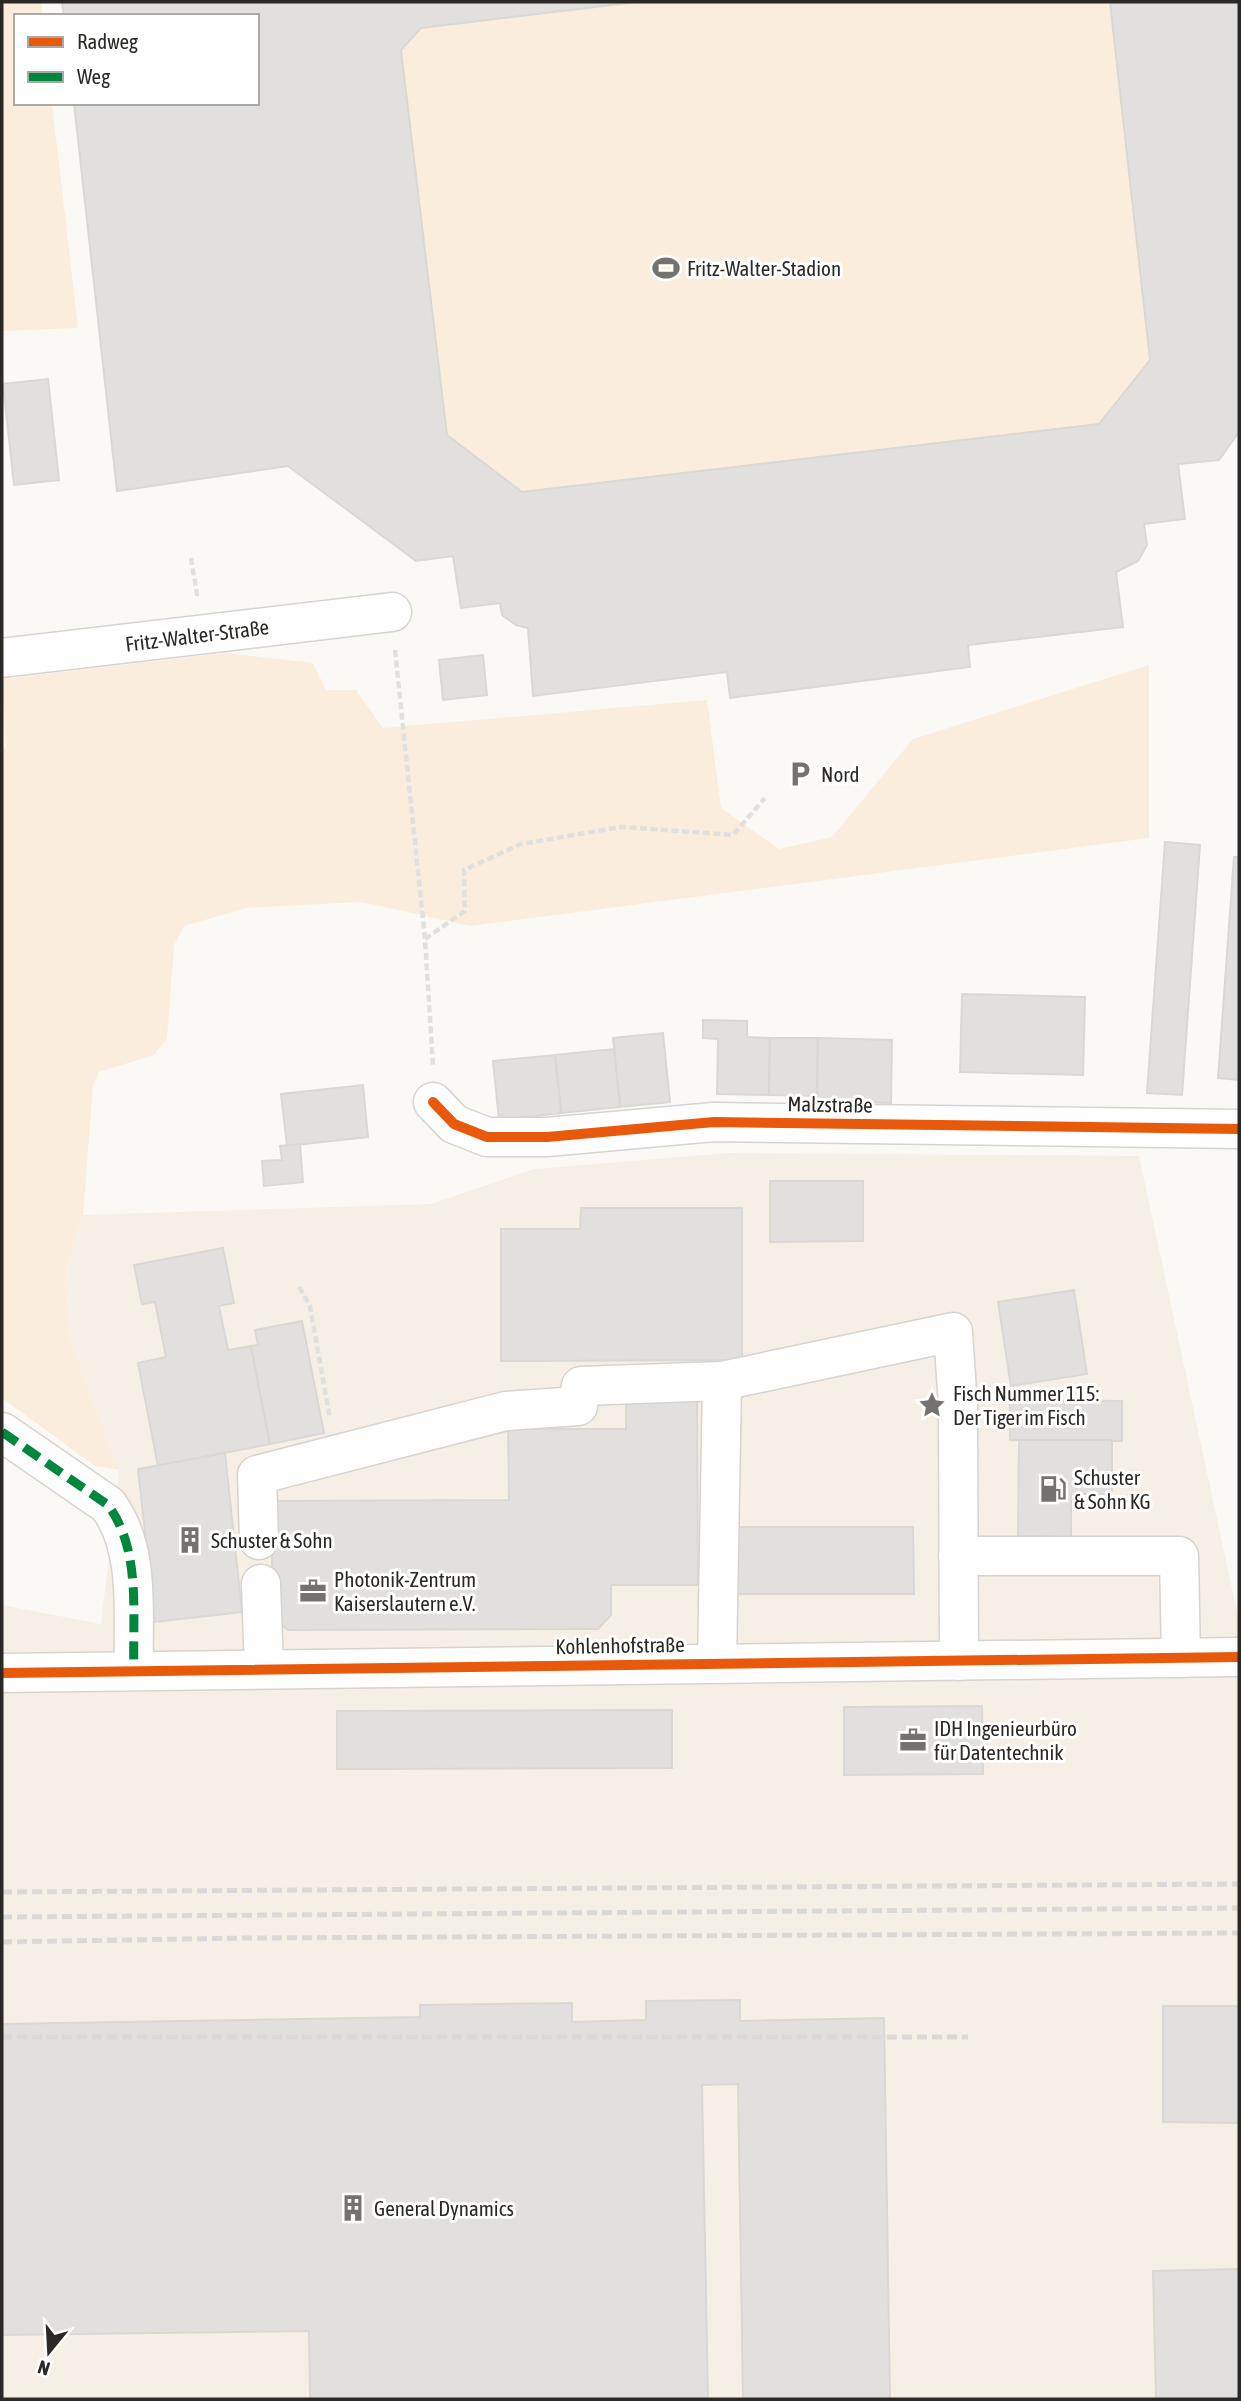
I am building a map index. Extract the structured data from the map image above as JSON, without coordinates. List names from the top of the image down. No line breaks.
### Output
{"streets":{"street":["Fritz-Walter-Straße","Malzstraße","Kohlenhofstraße"]},"places":{"sports":["Fritz-Walter-Stadion"],"parking":["Nord"],"place":["Fisch Nummer 115: Der Tiger im Fisch"],"fuel station":["Schuster & Sohn KG"],"building":["Schuster & Sohn","General Dynamics"],"office":["Photonik-Zentrum Kaiserslautern e.V.","IDH Ingenieurbüro für Datentechnik"]},"legend":["Radweg","Weg"],"north":"bottom"}
